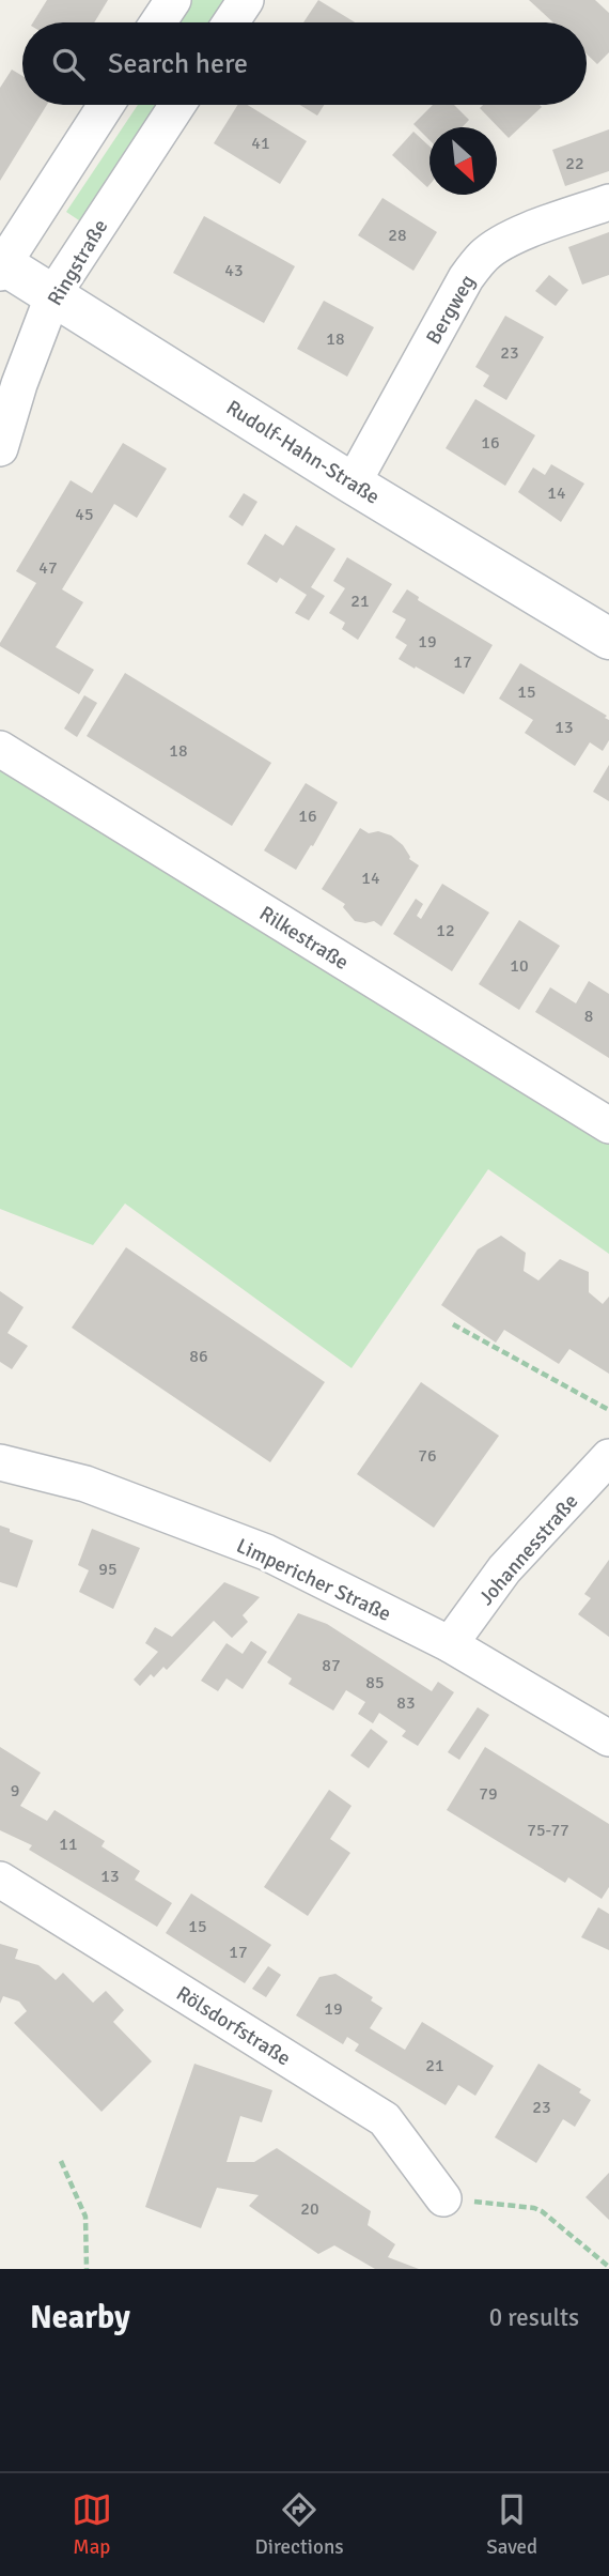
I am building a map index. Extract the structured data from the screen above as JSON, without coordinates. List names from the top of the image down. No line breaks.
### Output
{"streets":{"street":["Ringstraße","Bergweg","Rudolf-Hahn-Straße","Rilkestraße","Johannesstraße","Limpericher Straße","Rölsdorfstraße"]},"crossings":[["Ringstraße","Rudolf-Hahn-Straße"],["Bergweg","Rudolf-Hahn-Straße"],["Johannesstraße","Limpericher Straße"]],"house_numbers":["41","22","28","43","18","23","16","14","45","47","21","19","17","15","13","18","16","14","12","10","8","86","76","95","87","85","83","9","79","75-77","11","13","15","17","19","21","23","20"],"north":"bottom right","page":{"search":"Search here","heading":["Nearby","0 results"],"nav":["Map","Directions","Saved"]}}
